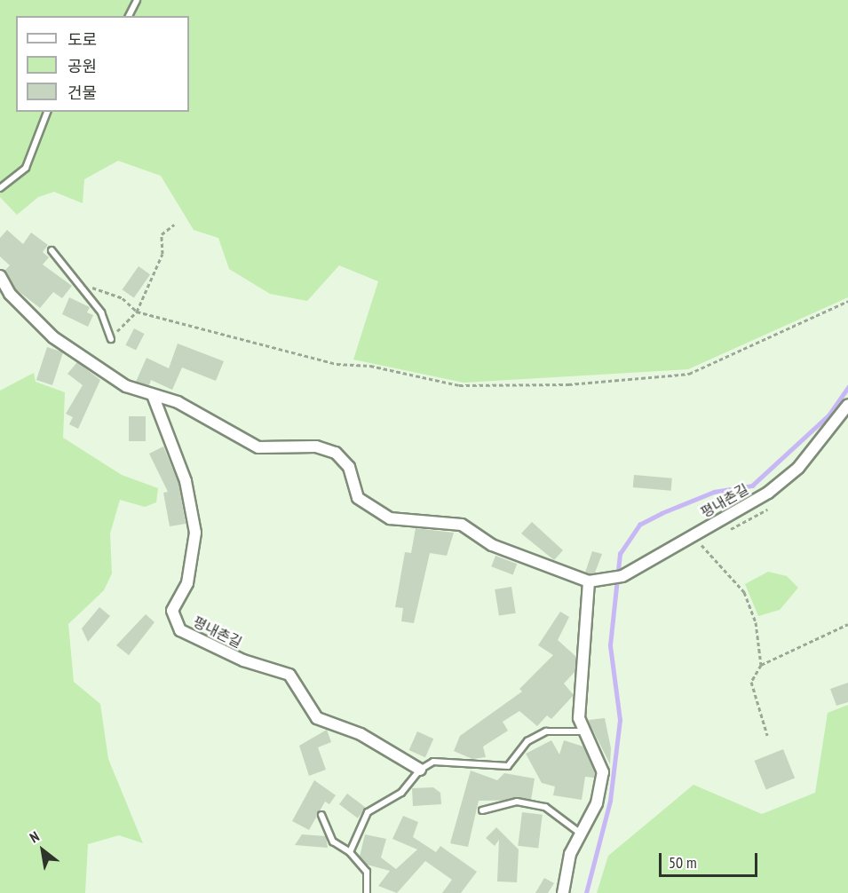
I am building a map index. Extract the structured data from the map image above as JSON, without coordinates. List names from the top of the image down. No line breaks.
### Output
{"streets":{"street":["평내촌길"]},"legend":["도로","공원","건물"],"scale_bar":"50 m","north":"top left"}
